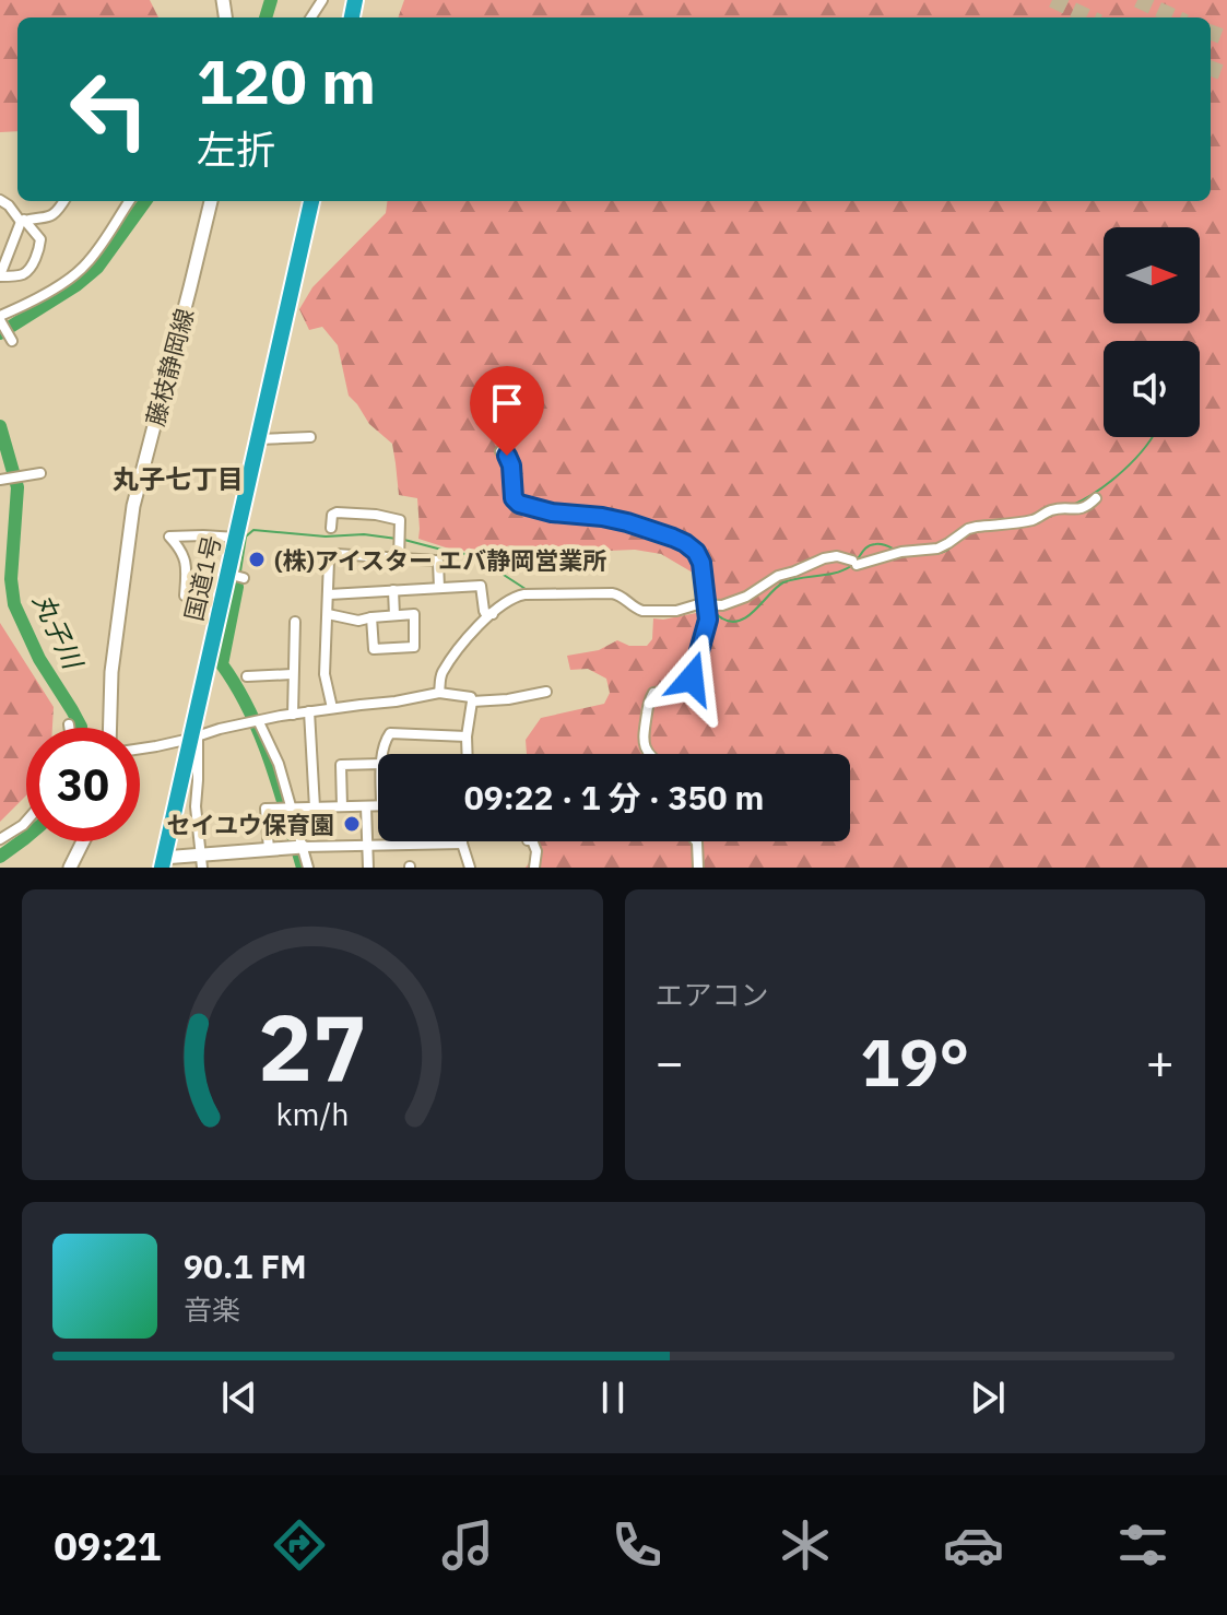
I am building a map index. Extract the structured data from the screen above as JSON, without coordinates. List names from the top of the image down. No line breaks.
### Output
{"streets":{"highway":["国道1号"],"main road":["藤枝静岡線"]},"districts":["丸子七丁目"],"water":["丸子川"],"places":["(株)アイスター エバ静岡営業所","セイユウ保育園"],"north":"right","page":{"turn":["120 m","左折"],"limit":"30","trip":"09:22 · 1 分 · 350 m","tile":"エアコン","heat":["−","19°","+"],"song":["90.1 FM","音楽"],"tabs":"09:21","gauge":["27","km/h"]}}
